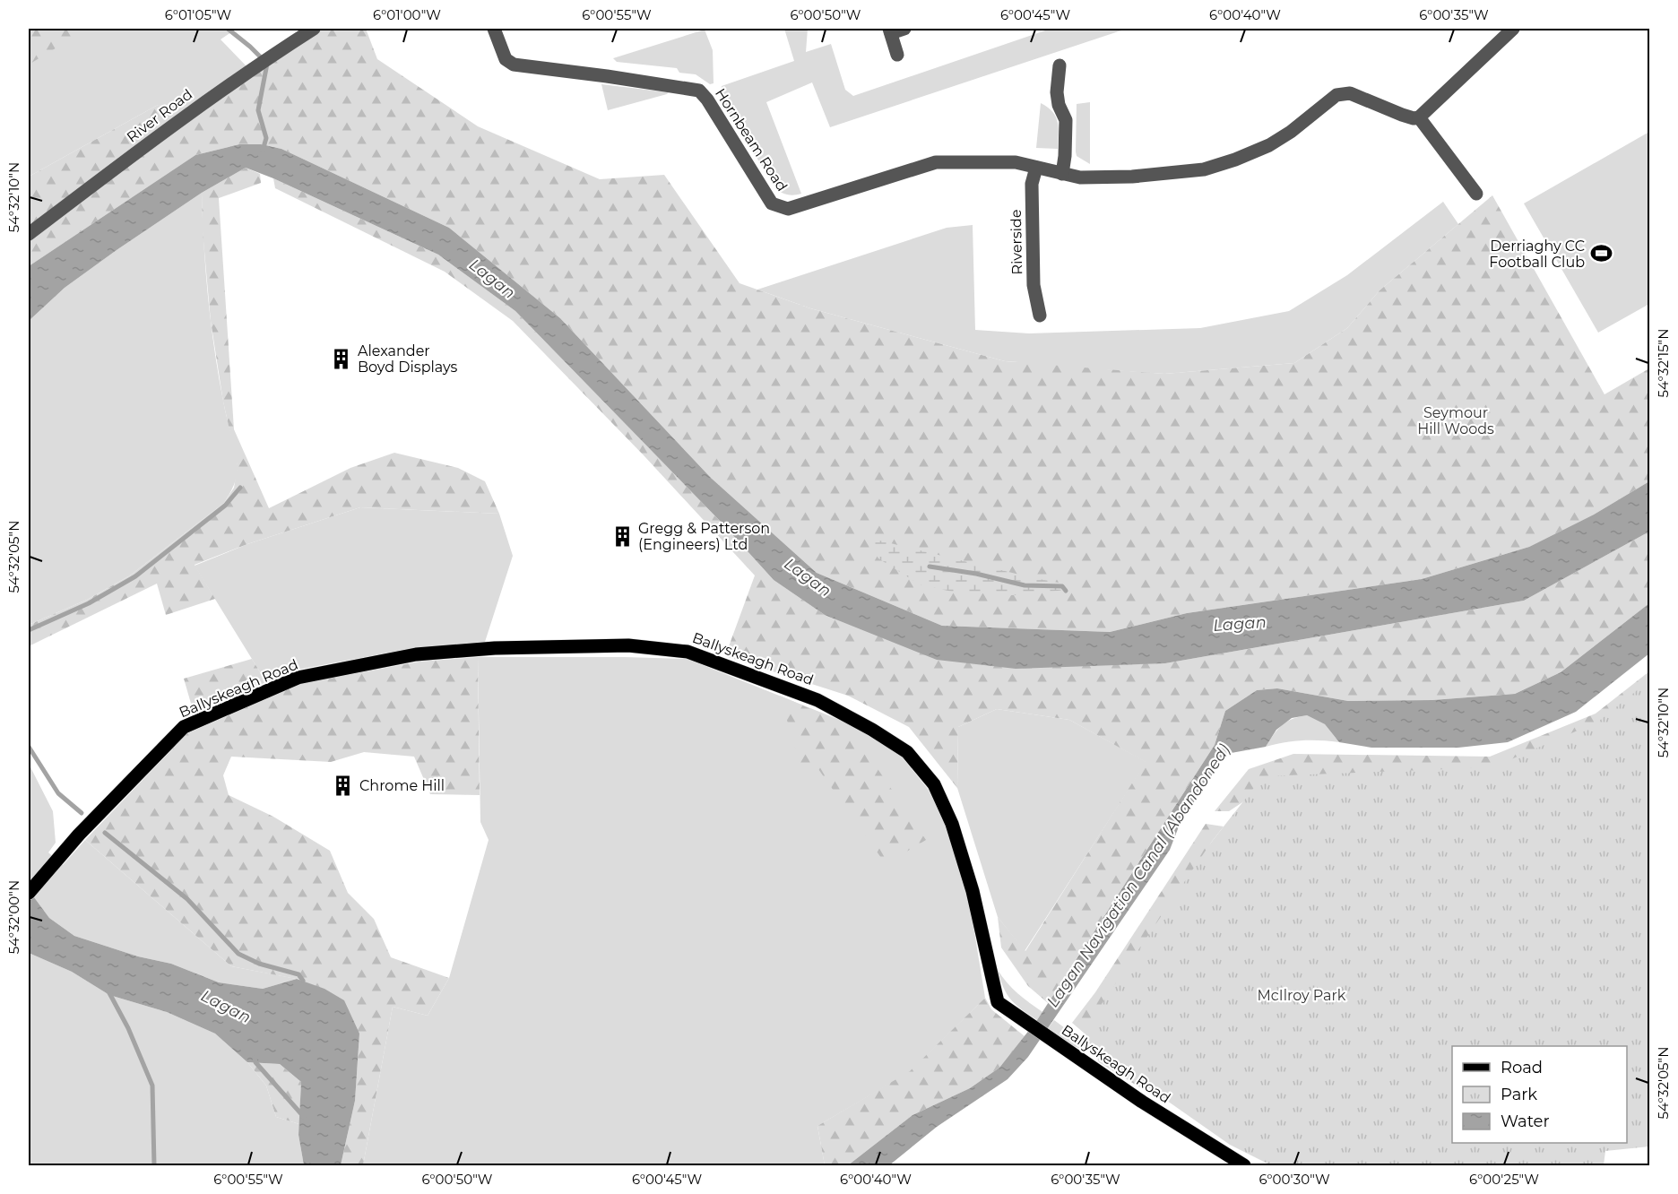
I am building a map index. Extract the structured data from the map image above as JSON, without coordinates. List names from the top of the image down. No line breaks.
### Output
{"streets":{"main road":["Ballyskeagh Road"],"street":["River Road","Hornbeam Road","Riverside"]},"crossings":[["Hornbeam Road","Riverside"]],"water":["Lagan","Lagan Navigation Canal (Abandoned)"],"parks":["Seymour Hill Woods","McIlroy Park"],"places":{"sports":["Derriaghy CC Football Club"],"building":["Alexander Boyd Displays","Gregg & Patterson (Engineers) Ltd","Chrome Hill"]},"legend":["Road","Park","Water"],"coordinates":["6°01'05\"W","6°01'00\"W","6°00'55\"W","6°00'50\"W","6°00'45\"W","6°00'40\"W","6°00'35\"W","54°32'10\"N","54°32'15\"N","54°32'05\"N","54°32'00\"N","6°00'30\"W","6°00'25\"W"]}
